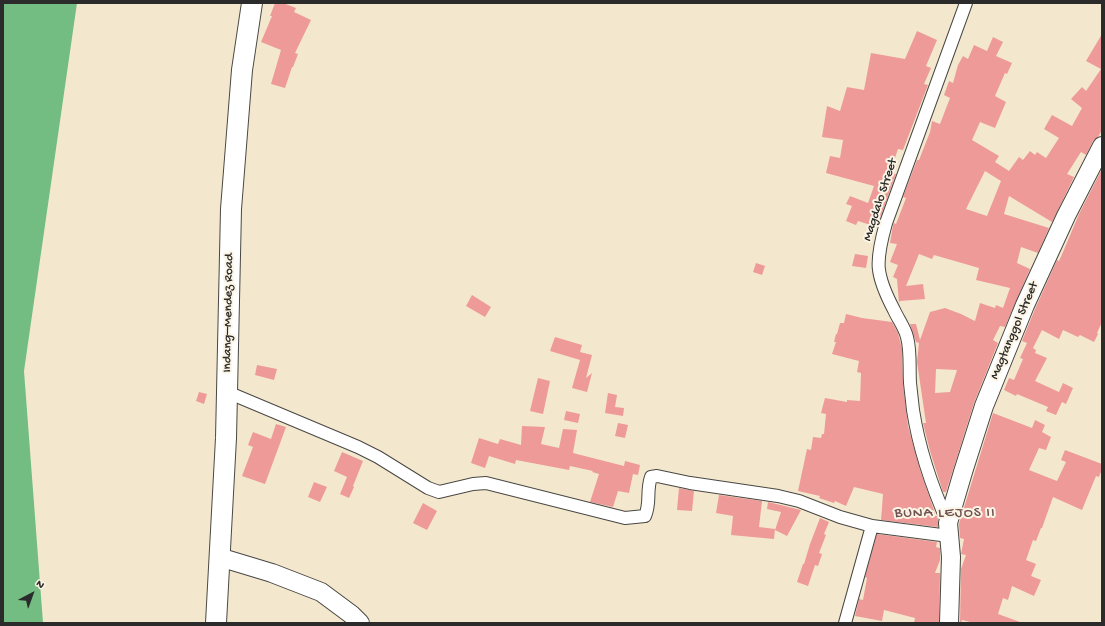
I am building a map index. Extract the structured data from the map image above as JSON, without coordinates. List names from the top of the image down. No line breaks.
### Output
{"streets":{"main road":["Indang–Mendez Road"],"street":["Magdalo Street","Magtanggol Street"]},"crossings":[["Magdalo Street","Magtanggol Street"]],"districts":["BUNA LEJOS II"],"north":"top right"}
